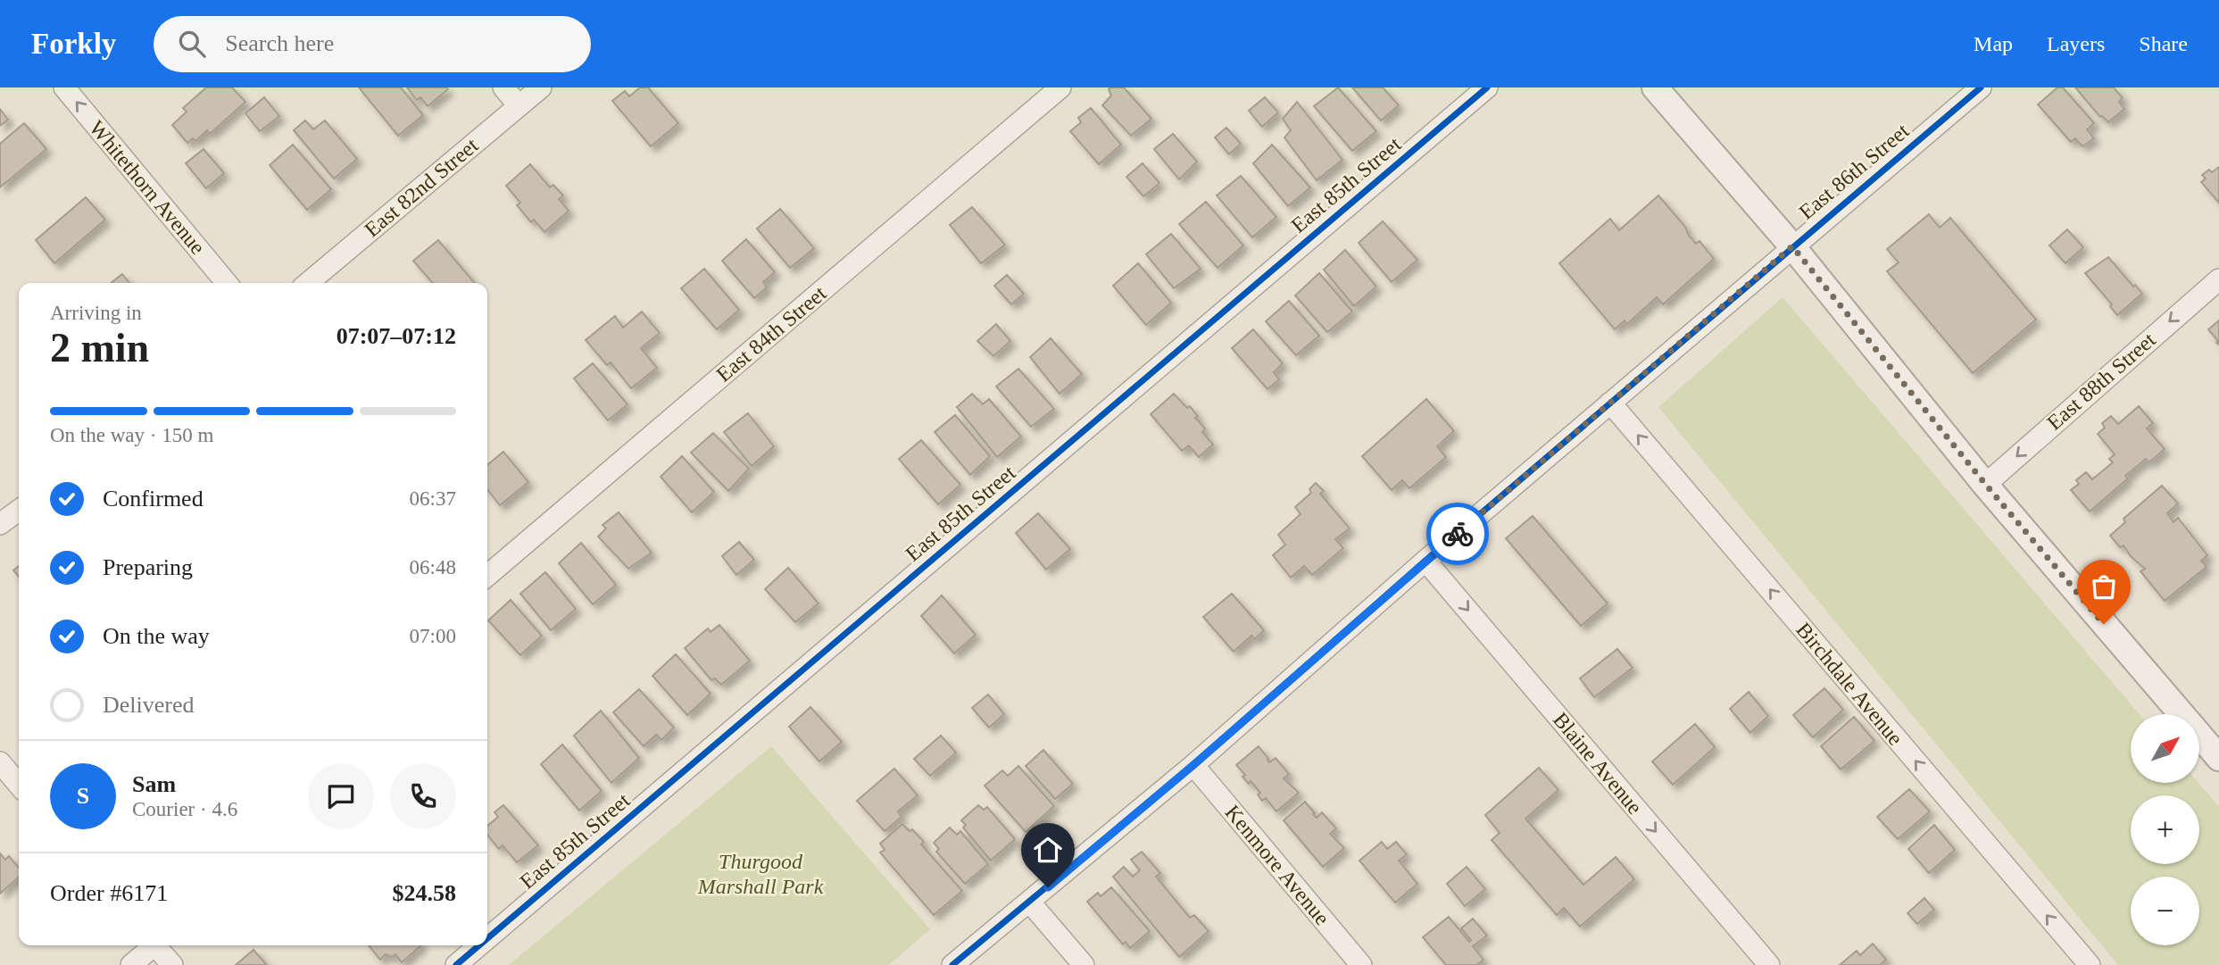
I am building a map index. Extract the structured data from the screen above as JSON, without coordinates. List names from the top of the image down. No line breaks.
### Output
{"streets":{"street":["East 86th Street","East 85th Street","Whitethorn Avenue","East 82nd Street","East 84th Street","East 88th Street","Birchdale Avenue","Blaine Avenue","Kenmore Avenue"]},"crossings":[["East 86th Street","Birchdale Avenue"],["East 86th Street","Blaine Avenue"],["East 86th Street","Kenmore Avenue"]],"one_way":["Whitethorn Avenue","East 88th Street","Birchdale Avenue","Blaine Avenue"],"parks":["Thurgood Marshall Park"],"north":"top right","page":{"header":"Forkly","search":"Search here","nav":["Map","Layers","Share"],"heading":["2 min","Arriving in","07:07–07:12"],"panel":["Sam","Courier · 4.6","Order #6171","$24.58"],"bar":"On the way · 150 m","list":[["Confirmed","06:37"],["Preparing","06:48"],["On the way","07:00"],"Delivered"],"map_buttons":["+","−"],"round":"S"}}
